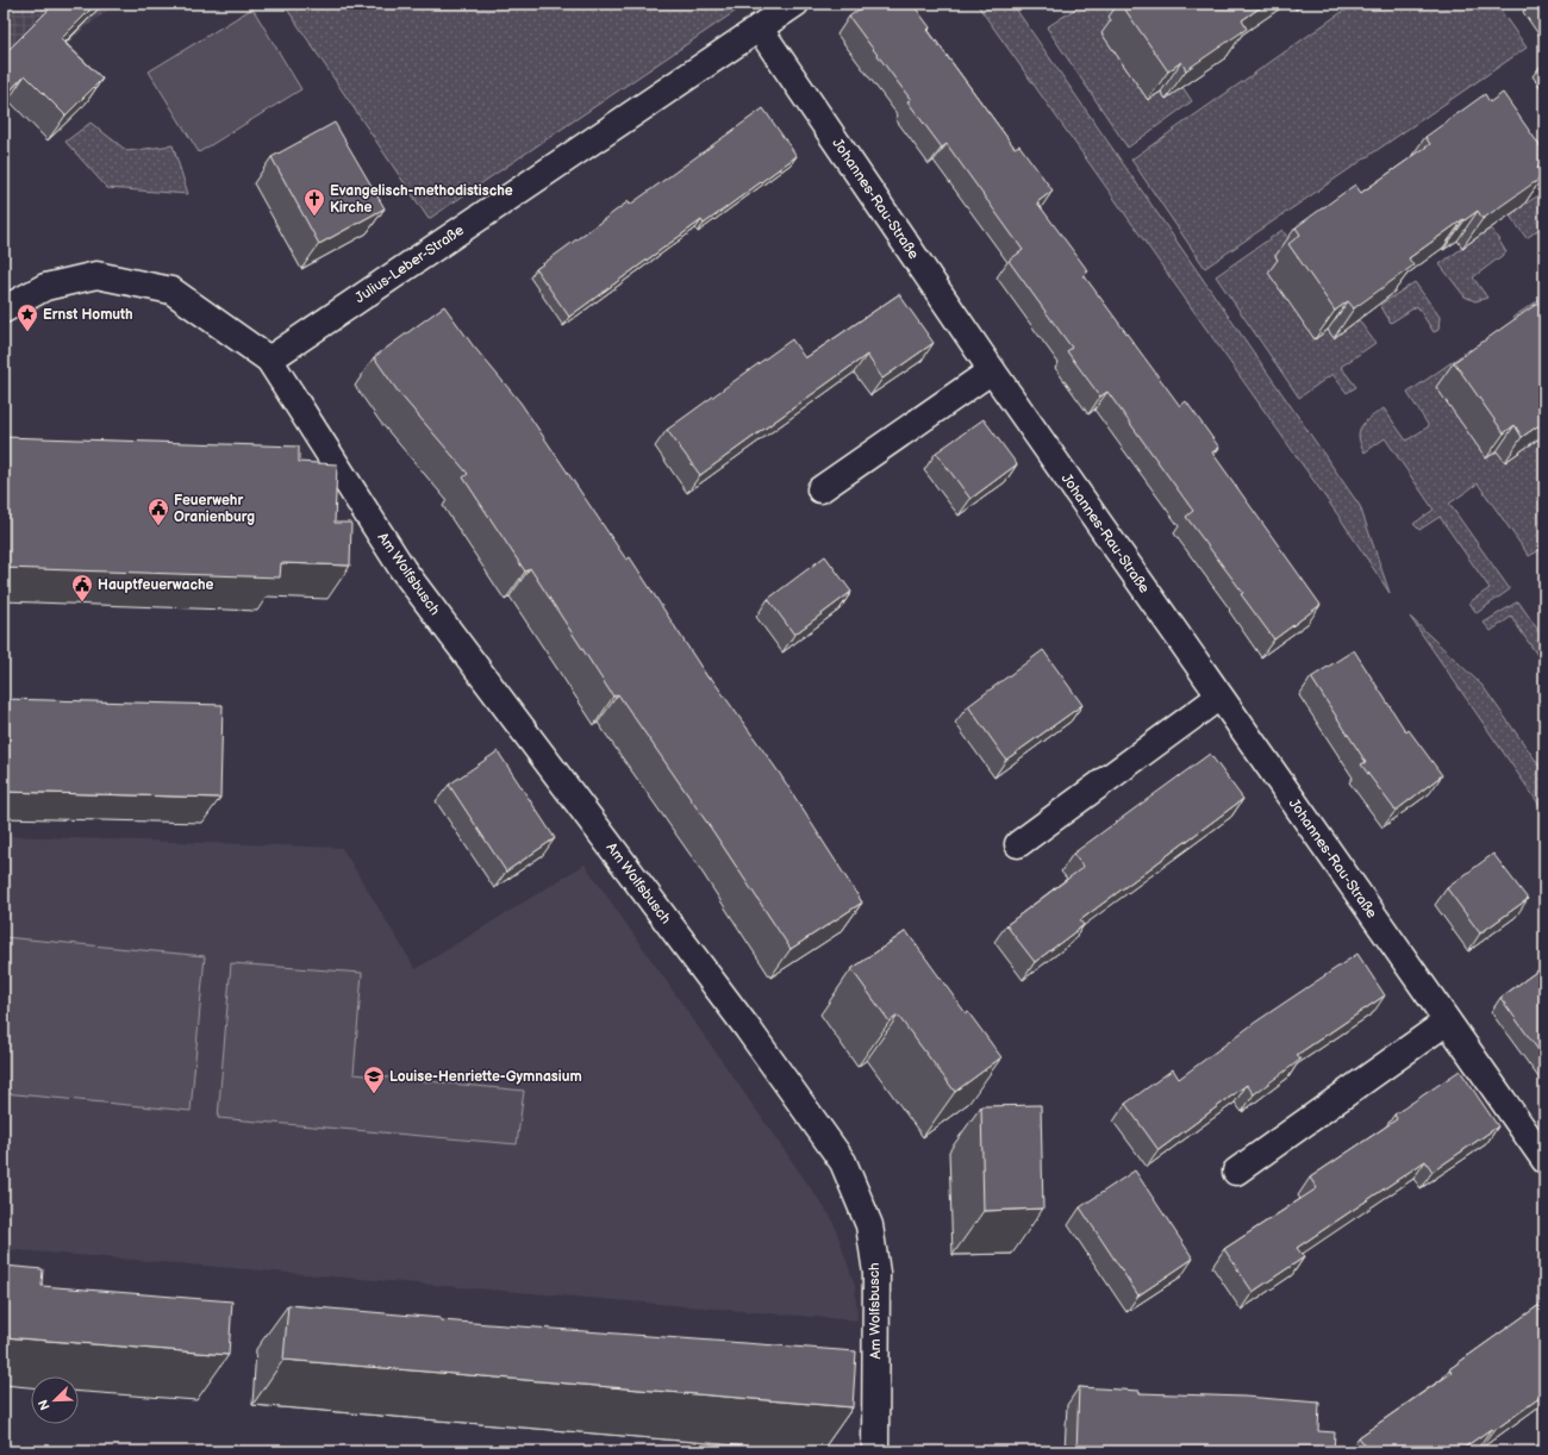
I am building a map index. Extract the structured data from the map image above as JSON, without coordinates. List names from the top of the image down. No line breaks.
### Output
{"streets":{"street":["Johannes-Rau-Straße","Julius-Leber-Straße","Am Wolfsbusch"]},"crossings":[["Johannes-Rau-Straße","Julius-Leber-Straße"],["Julius-Leber-Straße","Am Wolfsbusch"]],"places":{"church":["Evangelisch-methodistische Kirche"],"place":["Ernst Homuth"],"public building":["Feuerwehr Oranienburg","Hauptfeuerwache"],"school or university":["Louise-Henriette-Gymnasium"]},"north":"bottom left"}
